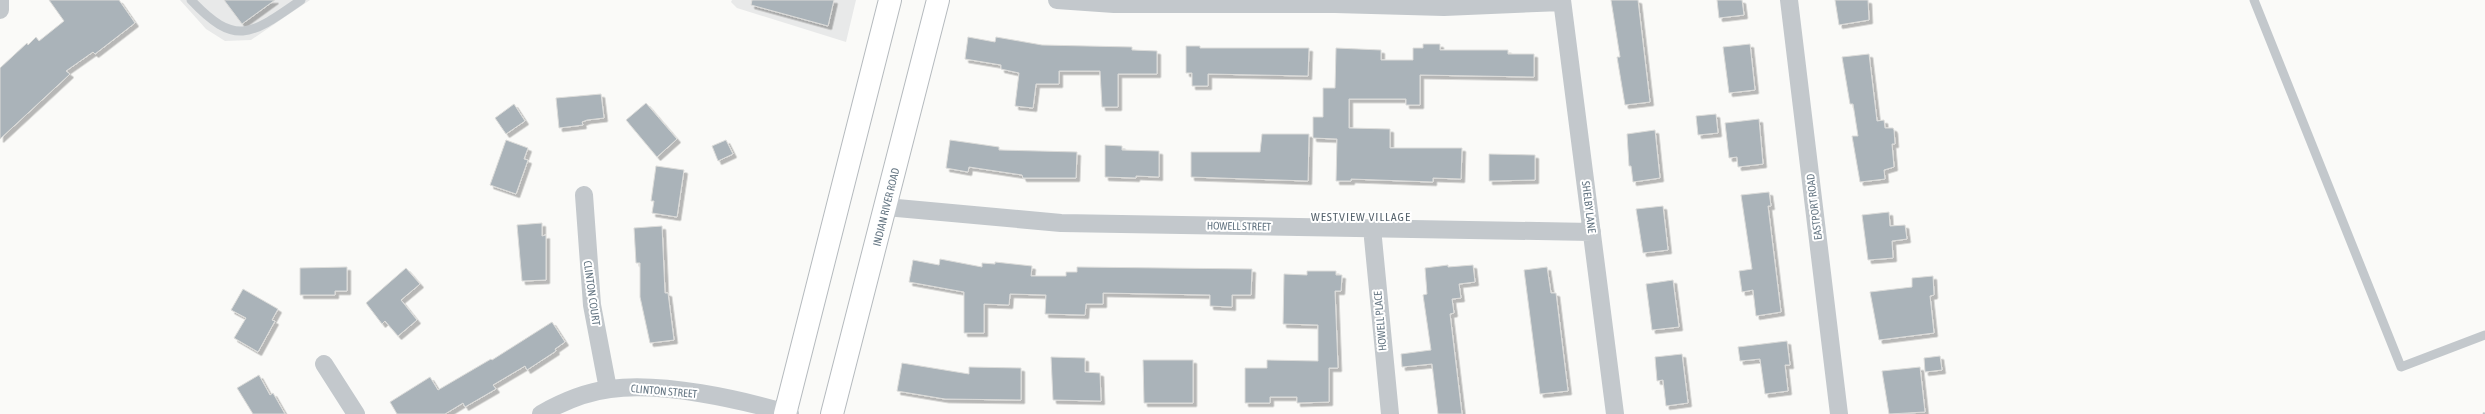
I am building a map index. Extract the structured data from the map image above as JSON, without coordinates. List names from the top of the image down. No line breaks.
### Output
{"streets":{"main road":["INDIAN RIVER ROAD"],"street":["SHELBY LANE","EASTPORT ROAD","HOWELL STREET","CLINTON COURT","HOWELL PLACE","CLINTON STREET"]},"crossings":[["INDIAN RIVER ROAD","HOWELL STREET"],["SHELBY LANE","HOWELL STREET"],["HOWELL STREET","HOWELL PLACE"],["CLINTON COURT","CLINTON STREET"]],"districts":["WESTVIEW VILLAGE"]}
